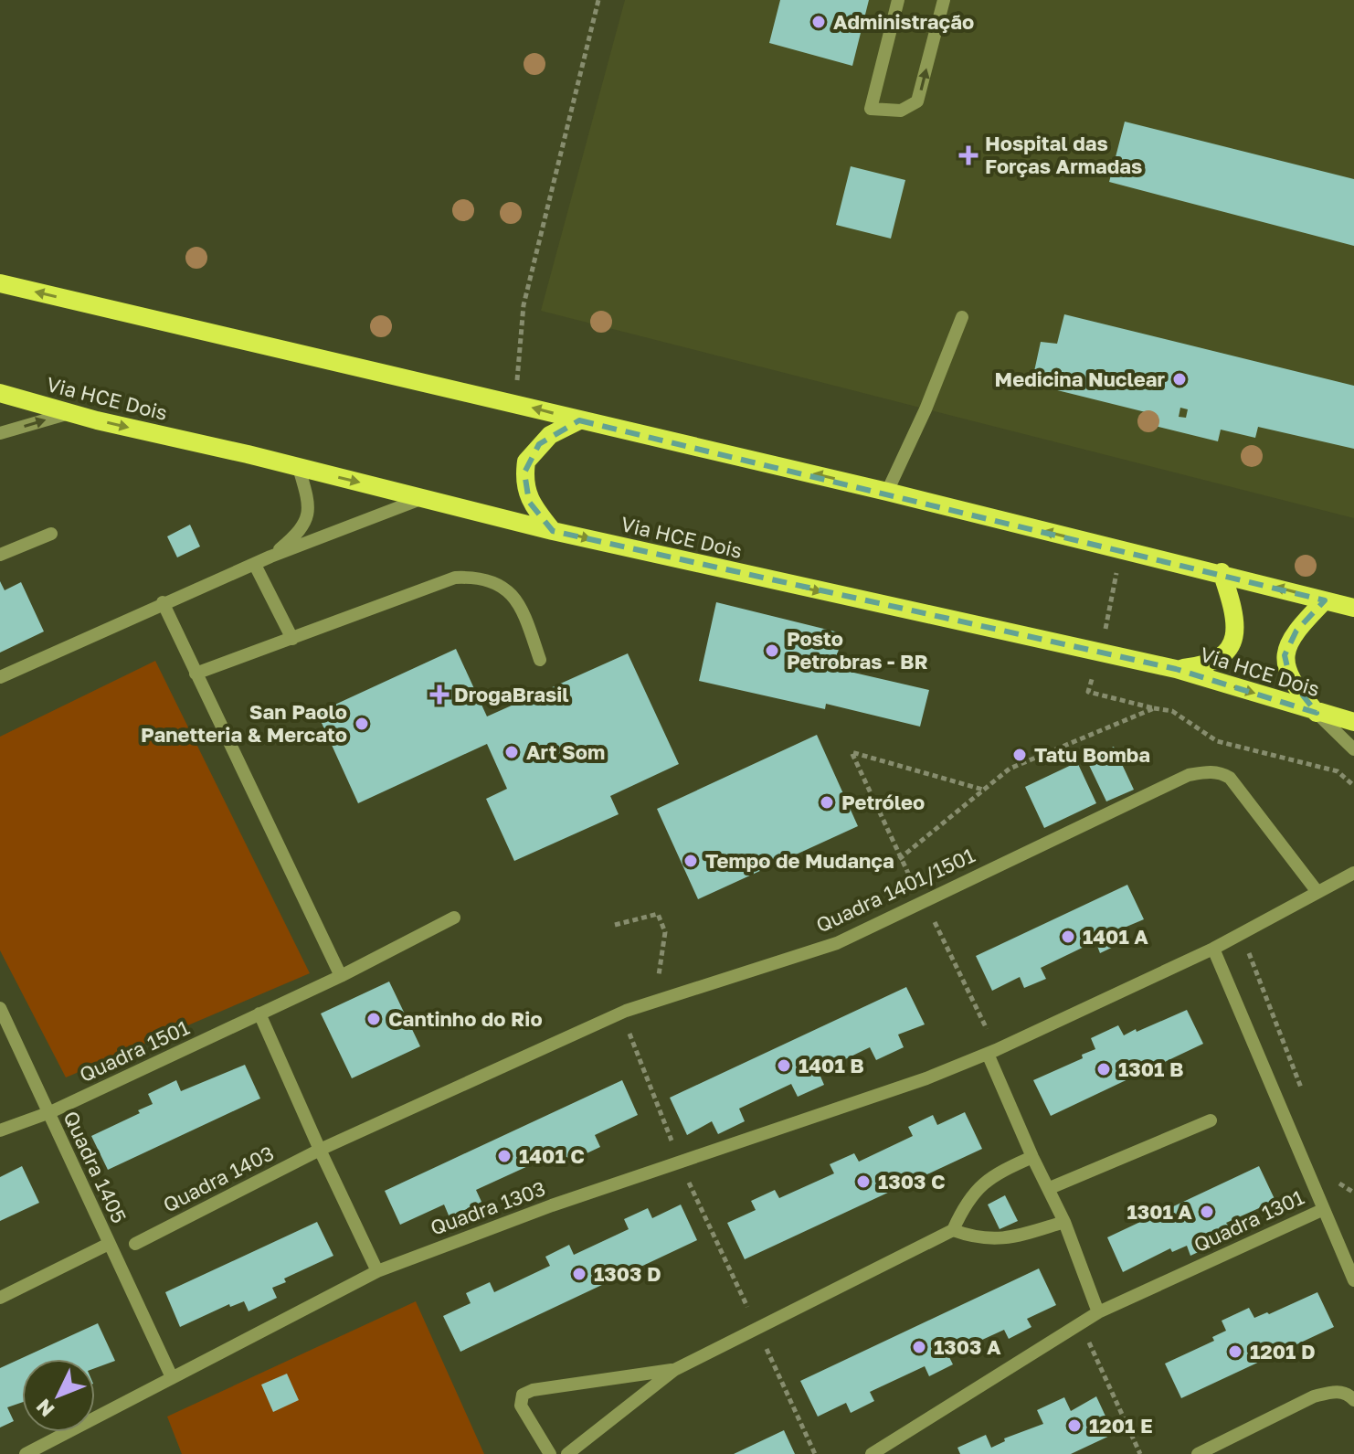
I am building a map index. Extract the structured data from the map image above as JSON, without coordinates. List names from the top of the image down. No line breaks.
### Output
{"streets":{"main road":["Via HCE Dois"],"street":["Quadra 1401/1501","Quadra 1501","Quadra 1405","Quadra 1403","Quadra 1303","Quadra 1301"]},"crossings":[["Quadra 1401/1501","Quadra 1403"],["Quadra 1501","Quadra 1405"],["Quadra 1405","Quadra 1303"]],"places":{"other":["Administração","Medicina Nuclear","Posto Petrobras - BR","San Paolo Panetteria & Mercato","Art Som","Tatu Bomba","Petróleo","Tempo de Mudança","1401 A","Cantinho do Rio","1401 B","1301 B","1401 C","1303 C","1301 A","1303 D","1303 A","1201 D","1201 E"],"health":["Hospital das Forças Armadas","DrogaBrasil"]},"north":"bottom left"}
